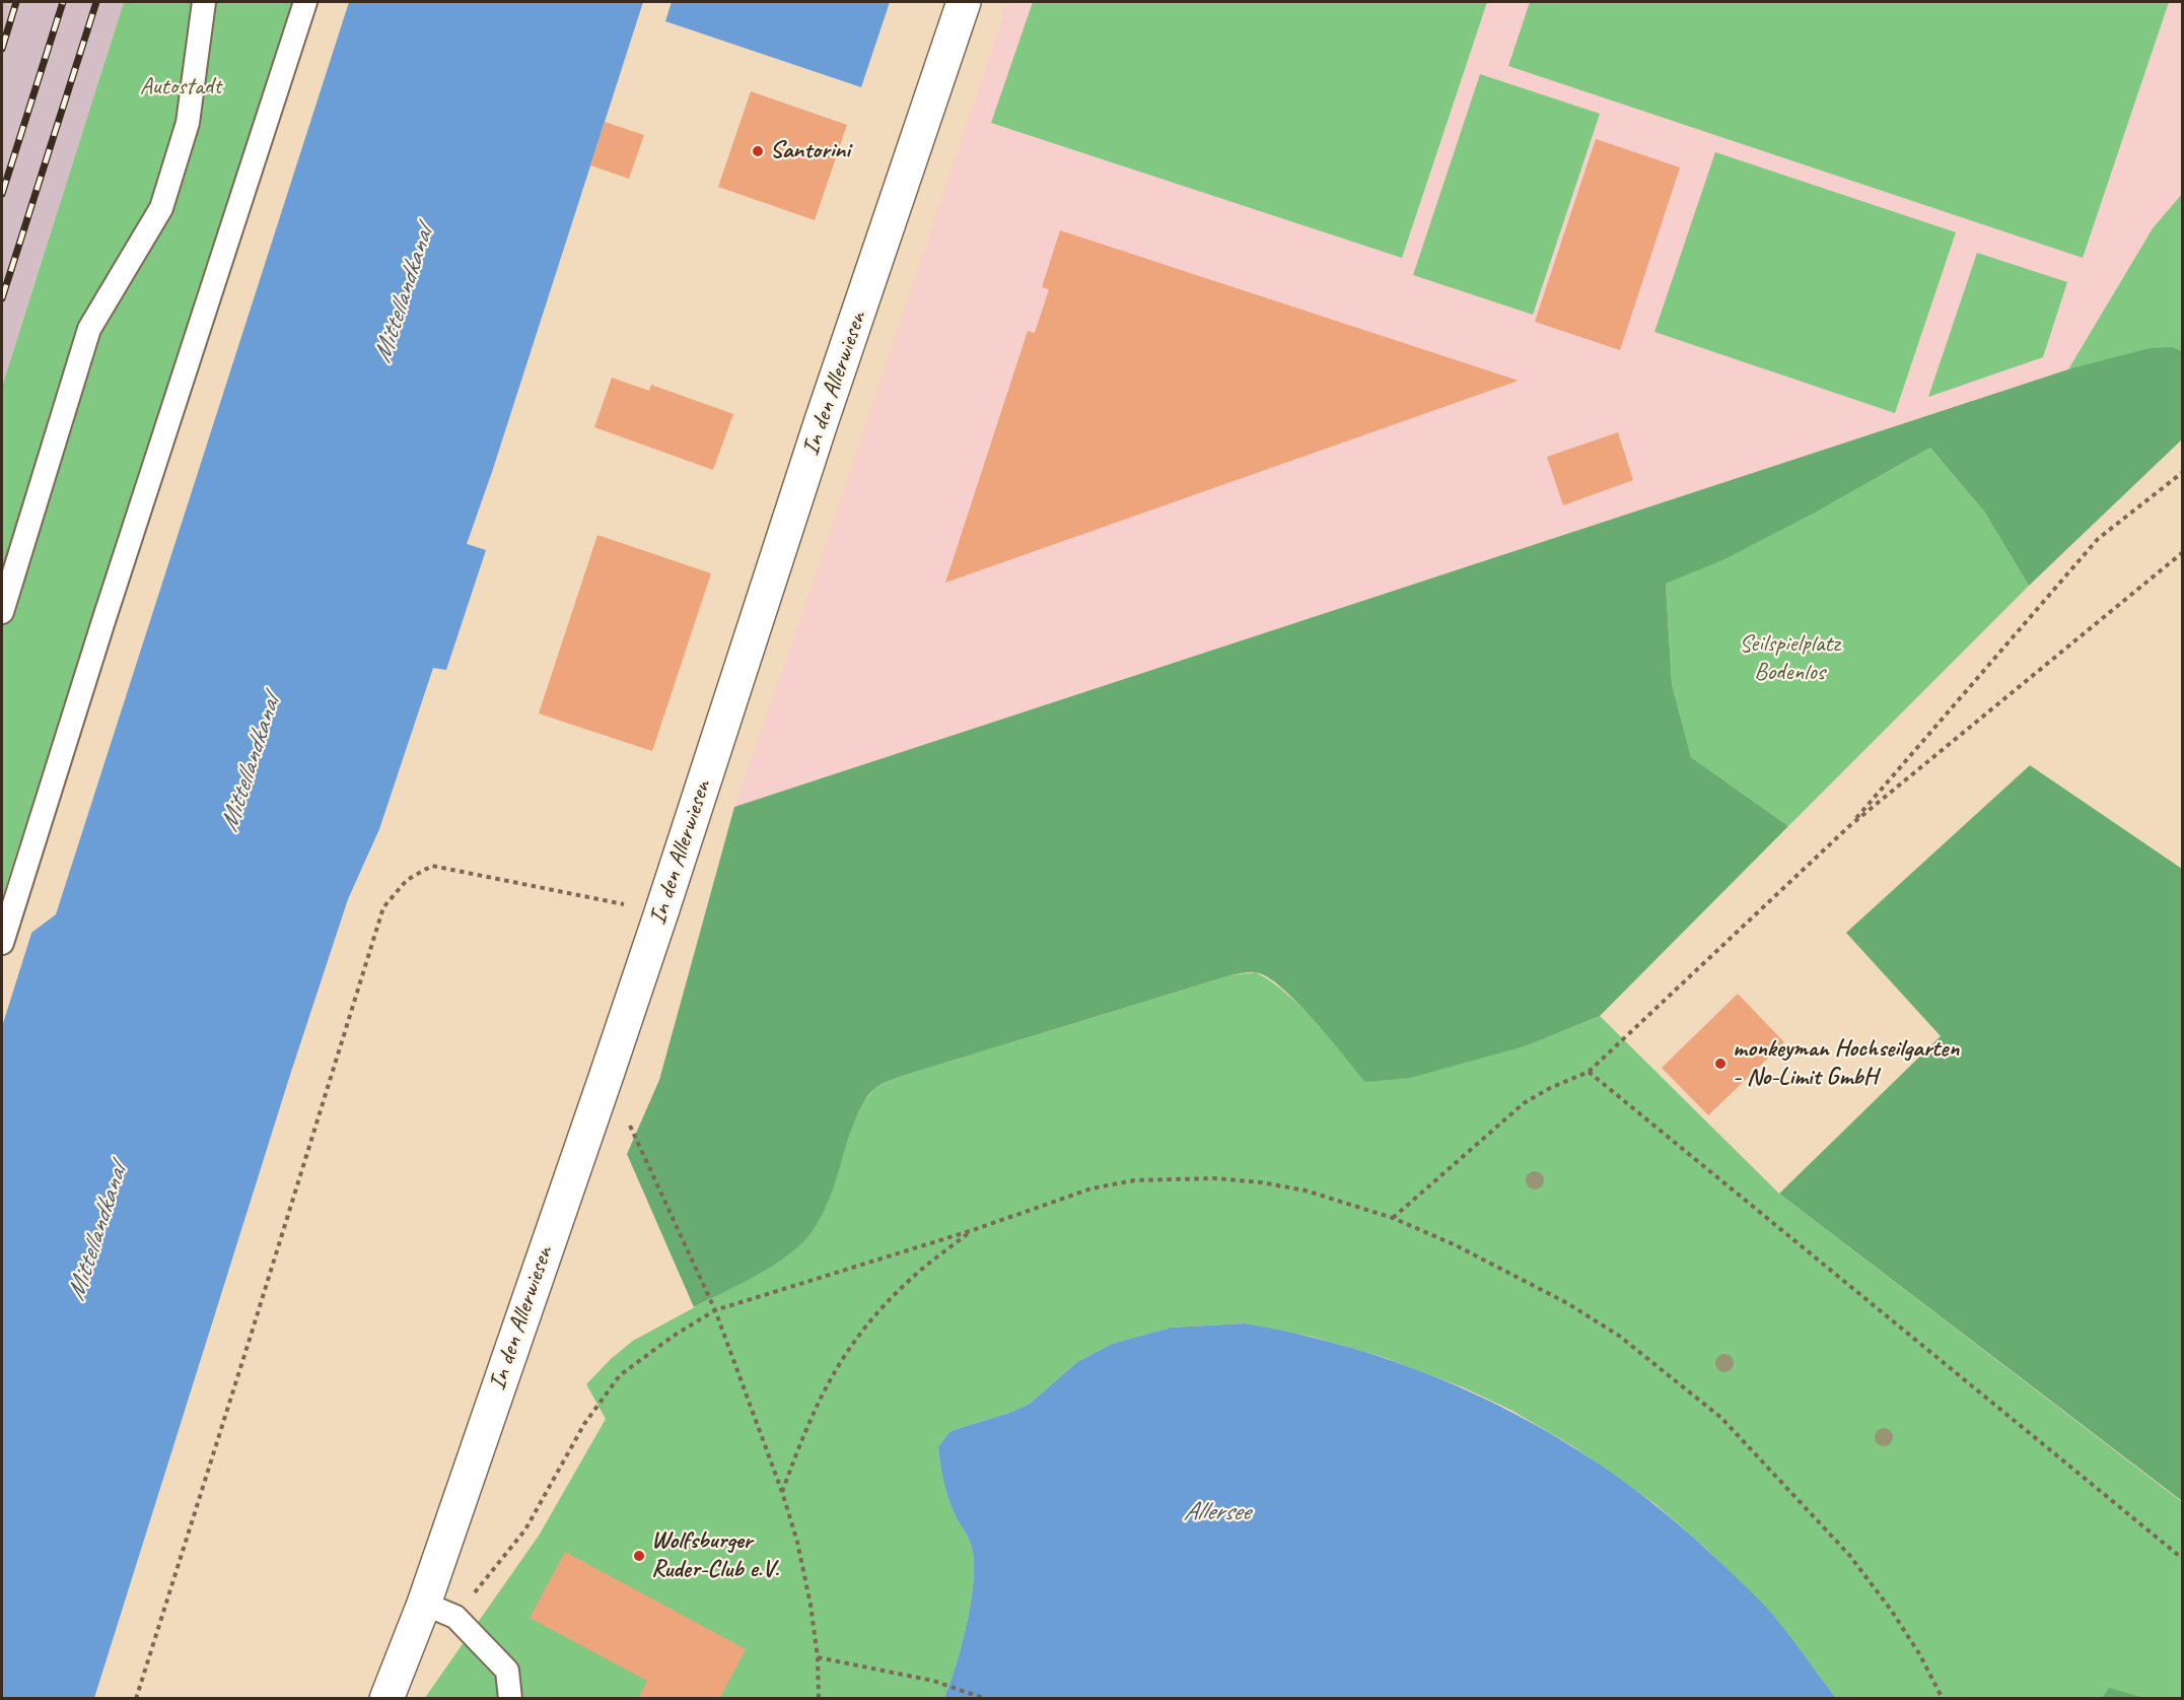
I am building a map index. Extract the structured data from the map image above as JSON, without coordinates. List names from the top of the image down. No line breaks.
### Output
{"streets":{"street":["In den Allerwiesen"]},"water":["Mittellandkanal","Allersee"],"parks":["Autostadt","Seilspielplatz Bodenlos"],"places":["Santorini","monkeyman Hochseilgarten - No-Limit GmbH","Wolfsburger Ruder-Club e.V."]}
